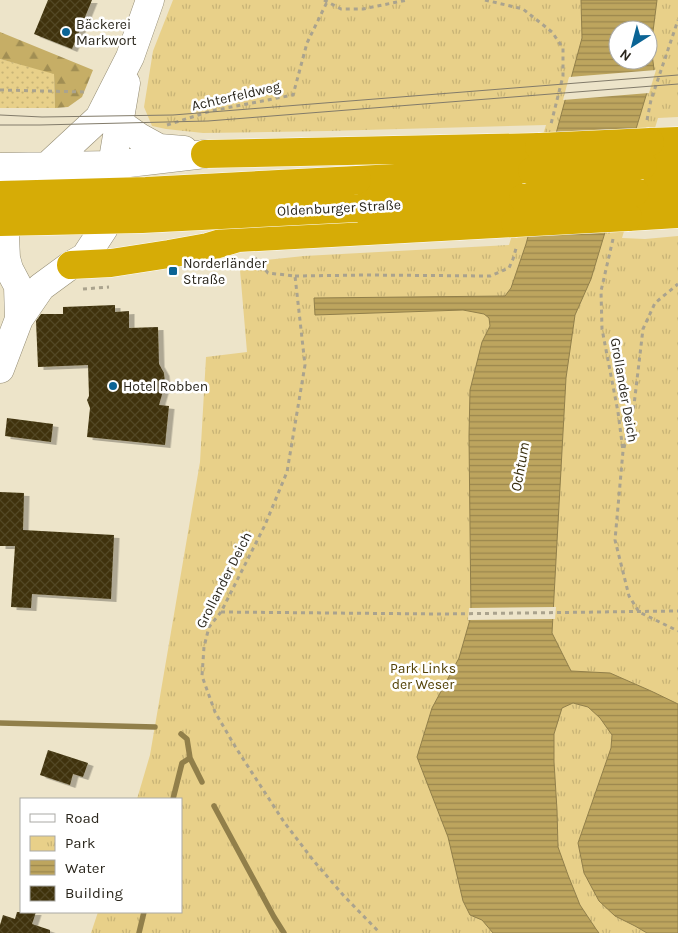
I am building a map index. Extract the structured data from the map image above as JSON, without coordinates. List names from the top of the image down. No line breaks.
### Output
{"streets":{"highway":["Oldenburger Straße"],"path":["Achterfeldweg","Grollander Deich"]},"water":["Ochtum"],"parks":["Park Links der Weser"],"places":{"other":["Bäckerei Markwort","Hotel Robben"],"transit":["Norderländer Straße"]},"legend":["Road","Park","Water","Building"],"north":"bottom left"}
